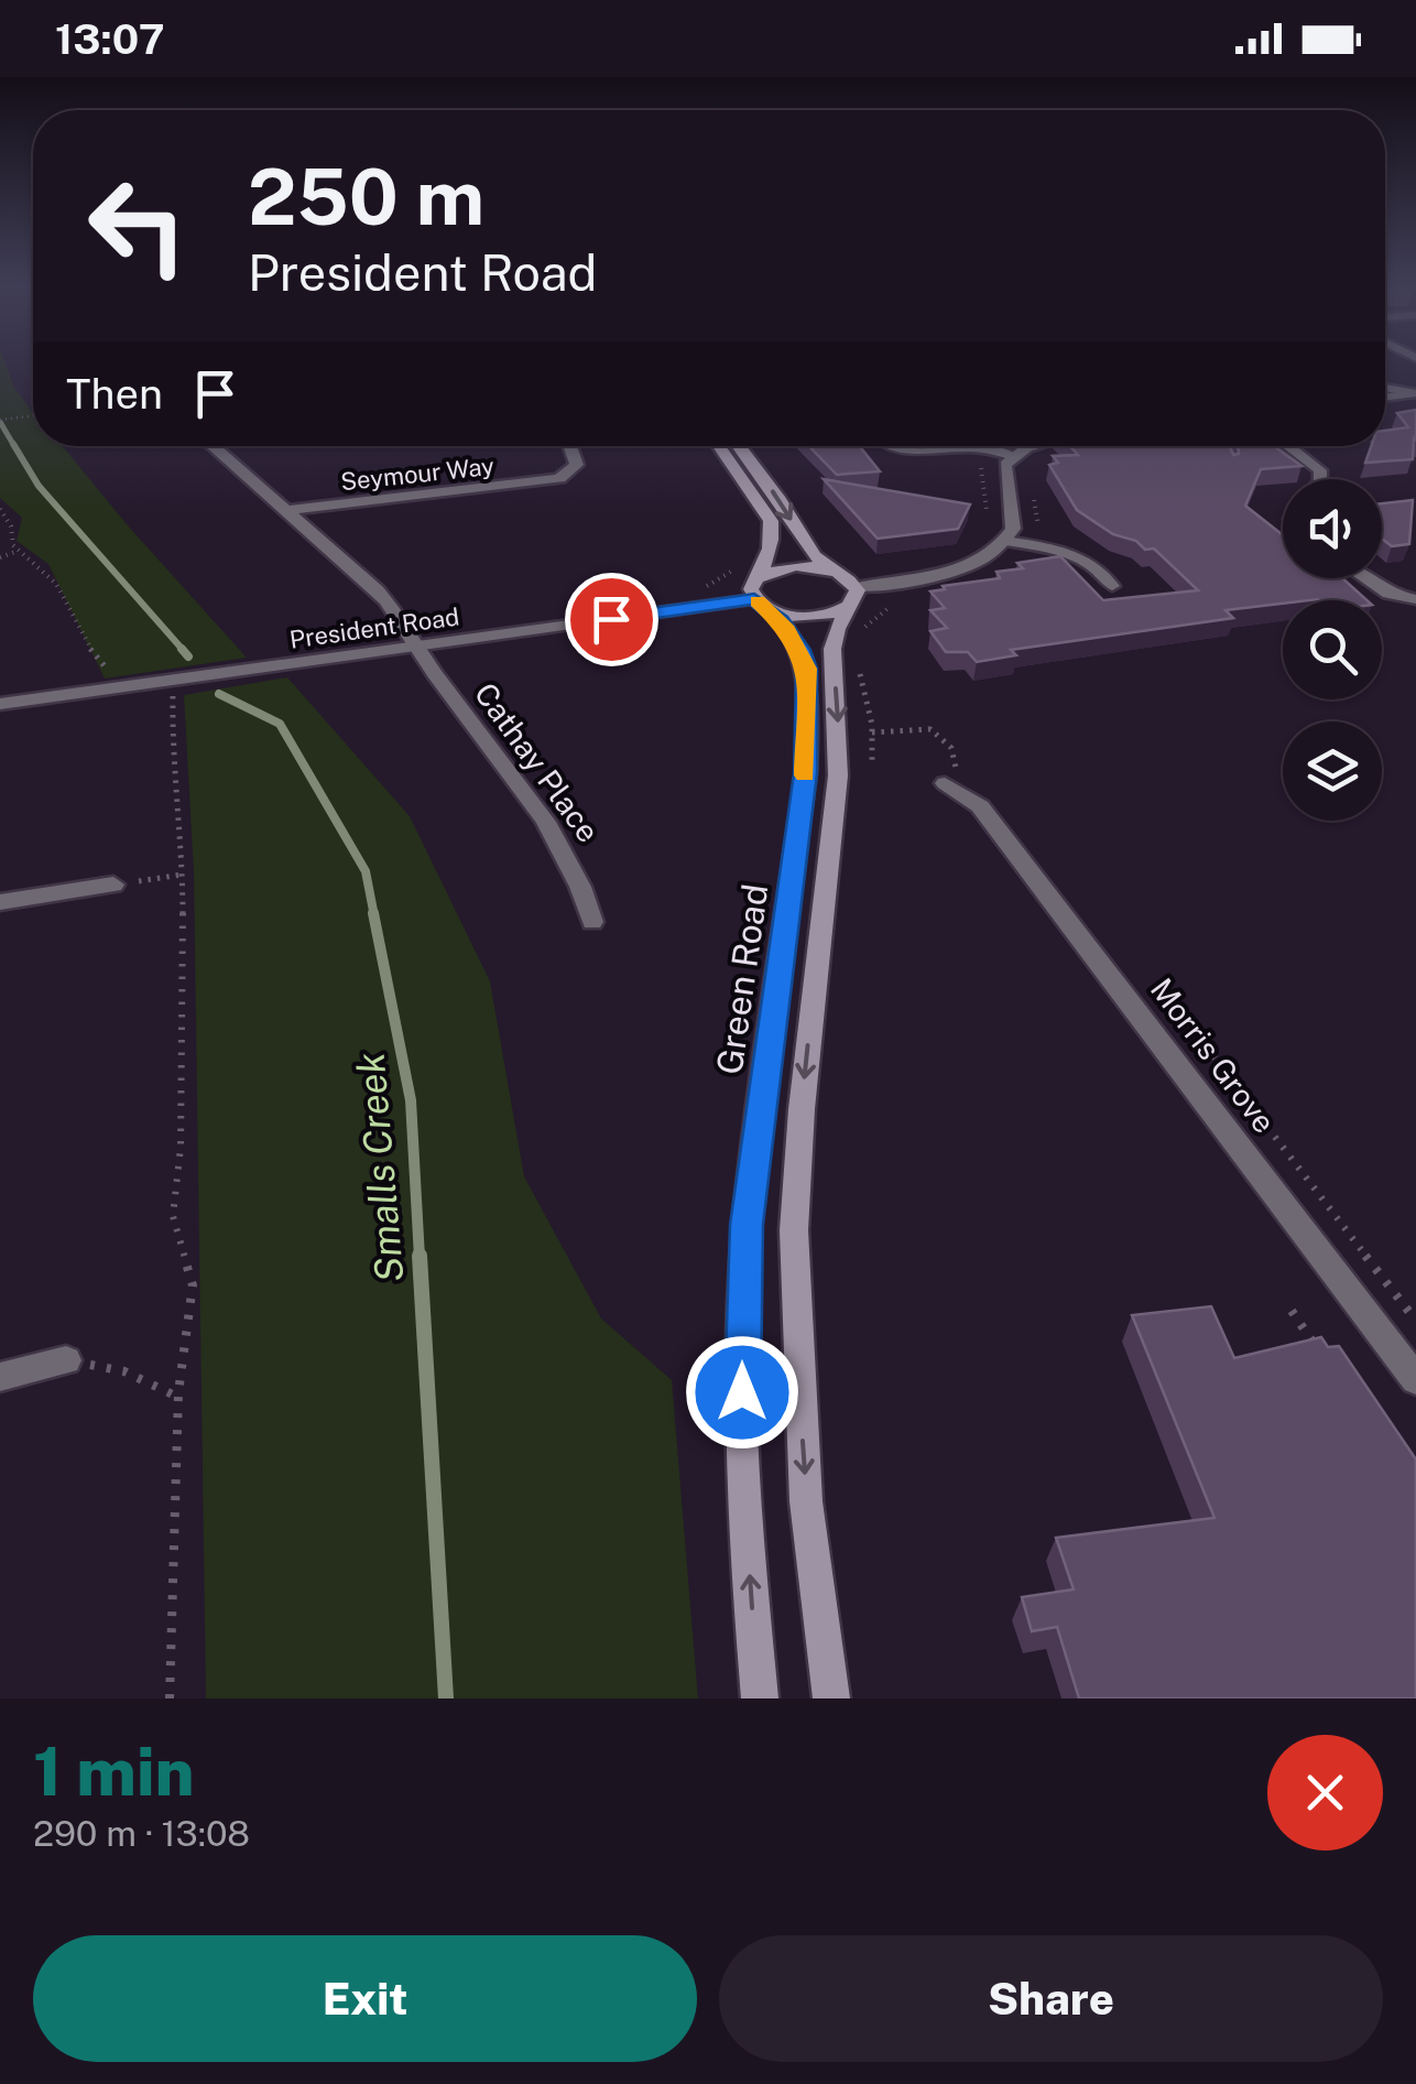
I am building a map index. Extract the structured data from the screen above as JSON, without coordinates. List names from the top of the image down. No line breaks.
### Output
{"streets":{"main road":["Green Road"],"street":["Seymour Way","President Road","Cathay Place","Morris Grove"]},"crossings":[["Seymour Way","Cathay Place"],["President Road","Cathay Place"],["President Road","Green Road"]],"water":["Smalls Creek"],"page":{"status":"13:07","turn":["250 m","President Road"],"then":"Then","heading":["1 min","290 m · 13:08"],"buttons":["Exit","Share"]}}
